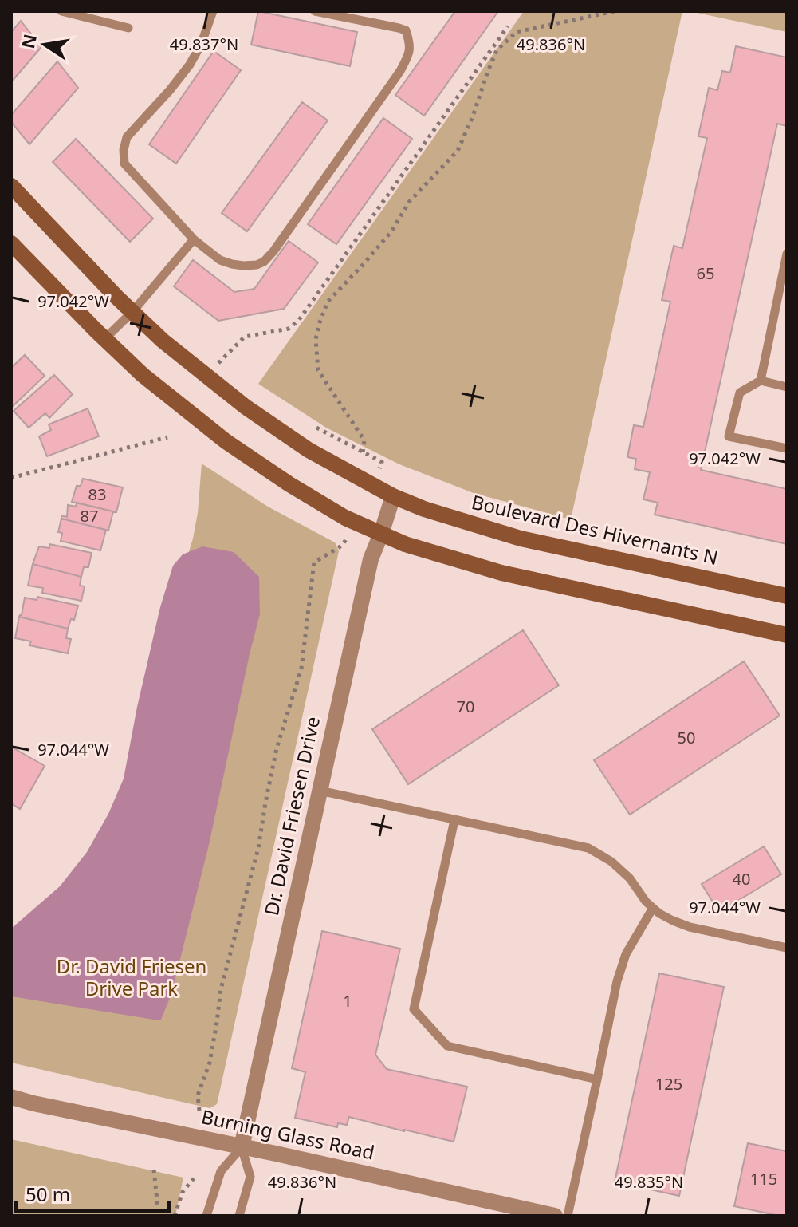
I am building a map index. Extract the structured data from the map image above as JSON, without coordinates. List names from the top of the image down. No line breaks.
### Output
{"streets":{"street":["Boulevard Des Hivernants N","Dr. David Friesen Drive","Burning Glass Road"]},"crossings":[["Boulevard Des Hivernants N","Dr. David Friesen Drive"],["Dr. David Friesen Drive","Burning Glass Road"]],"parks":["Dr. David Friesen Drive Park"],"house_numbers":["65","83","87","70","50","40","1","125","115"],"scale_bar":"50 m","north":"left","coordinates":["49.837°N","49.836°N","97.042°W","97.044°W","49.835°N"]}
